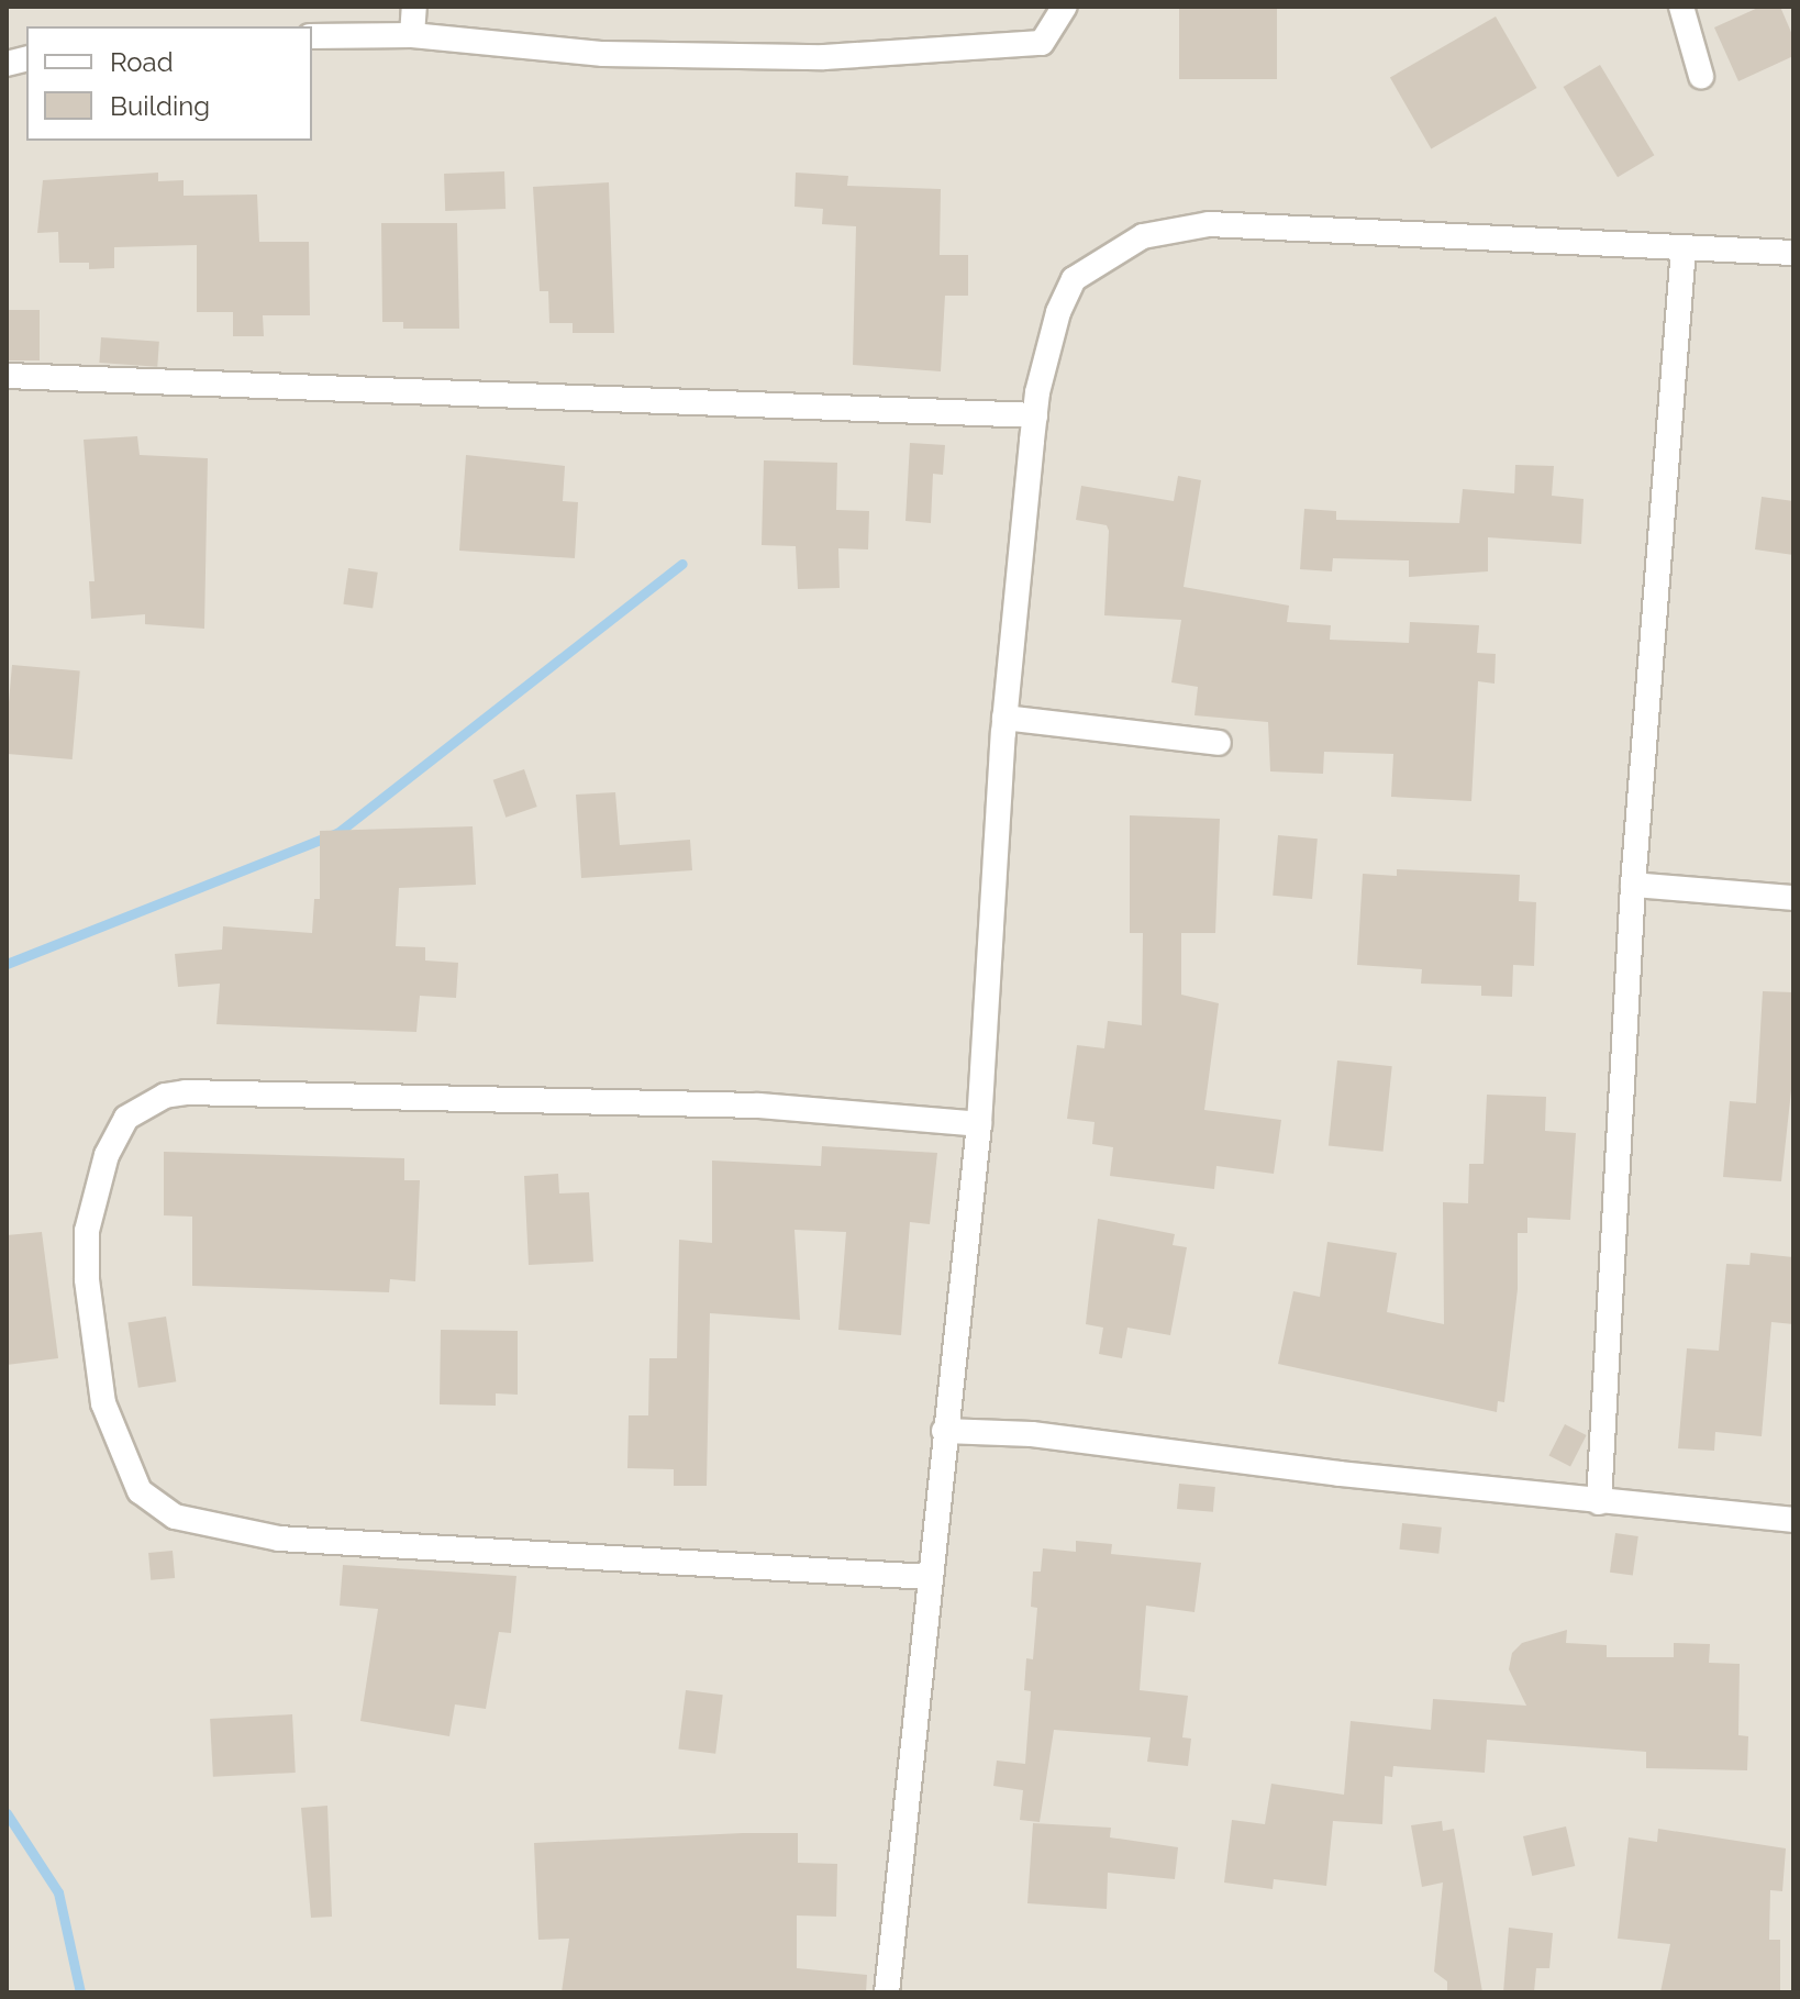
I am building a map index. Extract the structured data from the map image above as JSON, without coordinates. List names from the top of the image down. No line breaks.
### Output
{"legend":["Road","Building"]}
